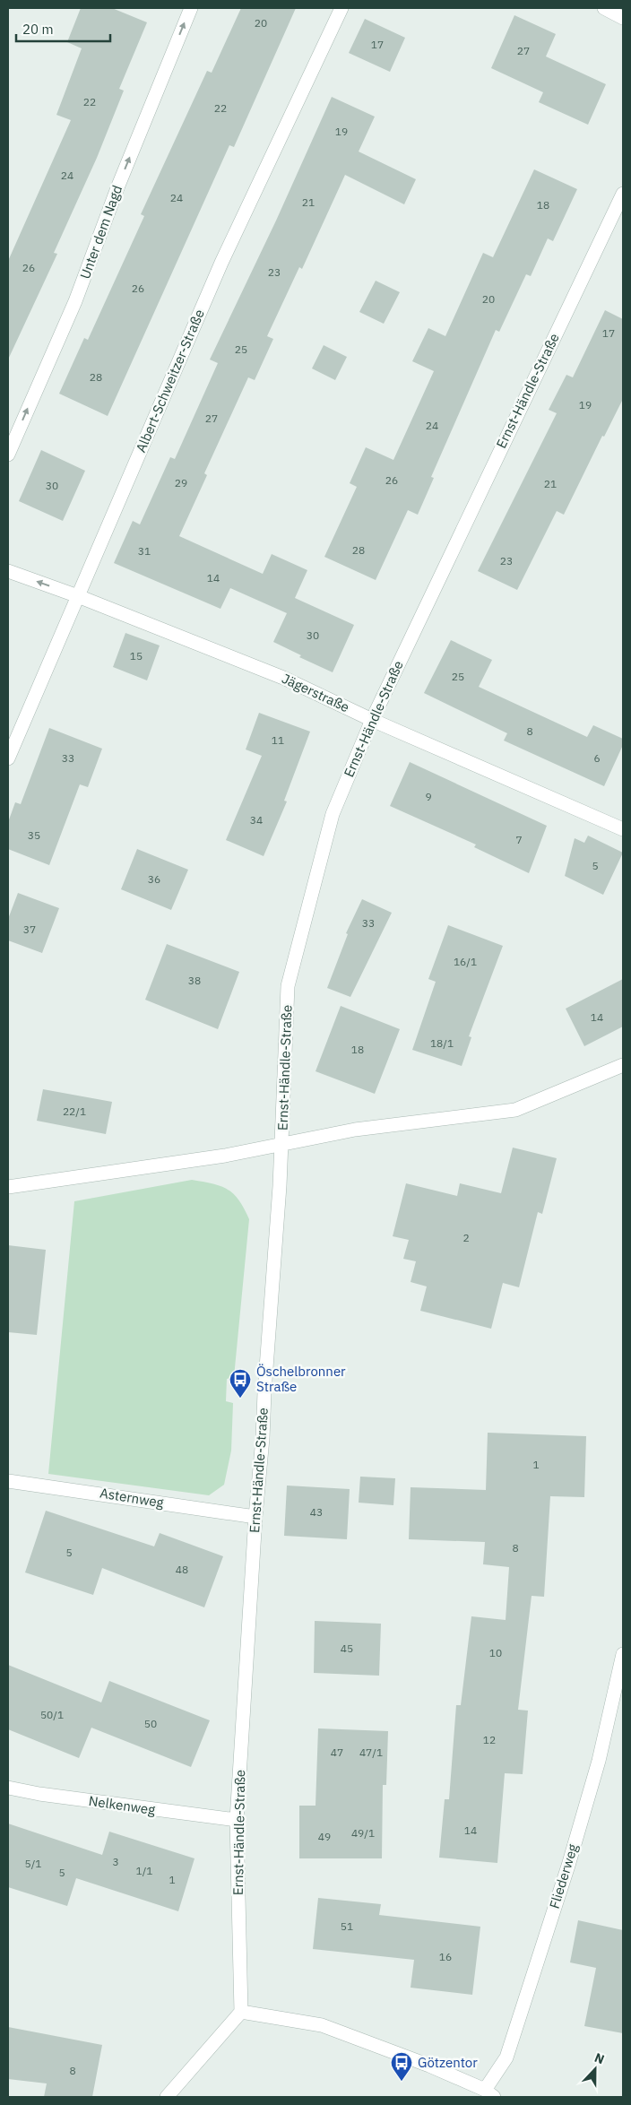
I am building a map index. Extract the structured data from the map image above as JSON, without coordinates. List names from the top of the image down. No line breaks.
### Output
{"streets":{"street":["Unter dem Nagd","Albert-Schweitzer-Straße","Ernst-Händle-Straße","Jägerstraße","Asternweg","Nelkenweg","Fliederweg"]},"crossings":[["Albert-Schweitzer-Straße","Jägerstraße"],["Ernst-Händle-Straße","Jägerstraße"],["Ernst-Händle-Straße","Asternweg"],["Ernst-Händle-Straße","Nelkenweg"]],"one_way":["Unter dem Nagd"],"places":{"bus stop":["Öschelbronner Straße","Götzentor"]},"house_numbers":["20","17","27","22","22","19","24","24","21","18","26","23","26","20","17","25","28","19","27","24","26","29","21","30","28","31","23","14","30","15","25","8","11","33","6","9","34","35","7","5","36","33","37","16/1","38","14","18/1","18","22/1","2","1","43","8","5","48","45","10","50/1","50","12","47","47/1","14","49/1","49","3","5/1","1/1","5","1","51","16","8"],"scale_bar":"20 m","north":"top"}
